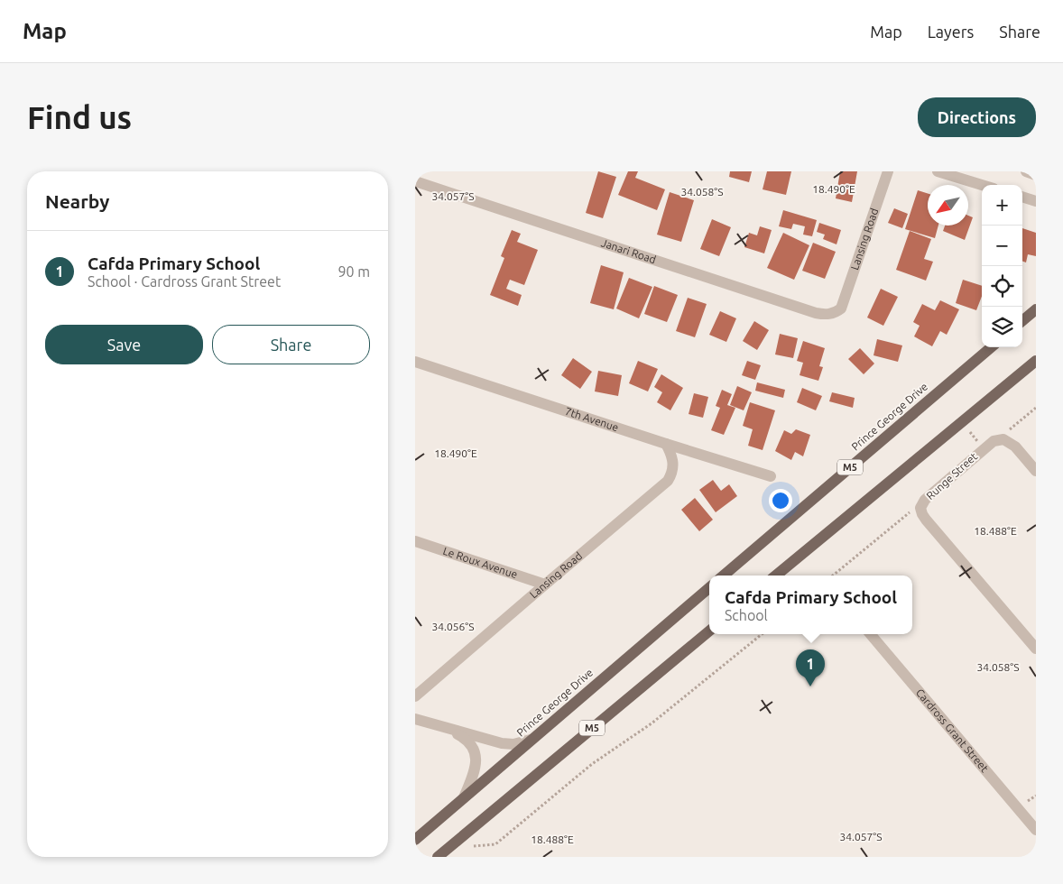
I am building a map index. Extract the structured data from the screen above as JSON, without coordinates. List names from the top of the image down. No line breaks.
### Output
{"streets":{"main road":["Prince George Drive","M5"],"street":["Lansing Road","Janari Road","7th Avenue","Runge Street","Le Roux Avenue","Cardross Grant Street"]},"crossings":[["Lansing Road","Janari Road"],["Lansing Road","7th Avenue"],["Lansing Road","Le Roux Avenue"]],"north":"bottom left","page":{"header":"Map","nav":["Map","Layers","Share"],"buttons":["Directions",["Save","Share"]],"title":"Find us","heading":"Nearby","map_buttons":["+","−"],"list":[{"mark":"1","name":"Cafda Primary School","note":"School · Cardross Grant Street","value":"90 m"}],"popup":["Cafda Primary School","School"],"pins":"1"},"coordinates":["18.490°E","34.058°S","34.057°S","18.488°E","34.056°S"]}
